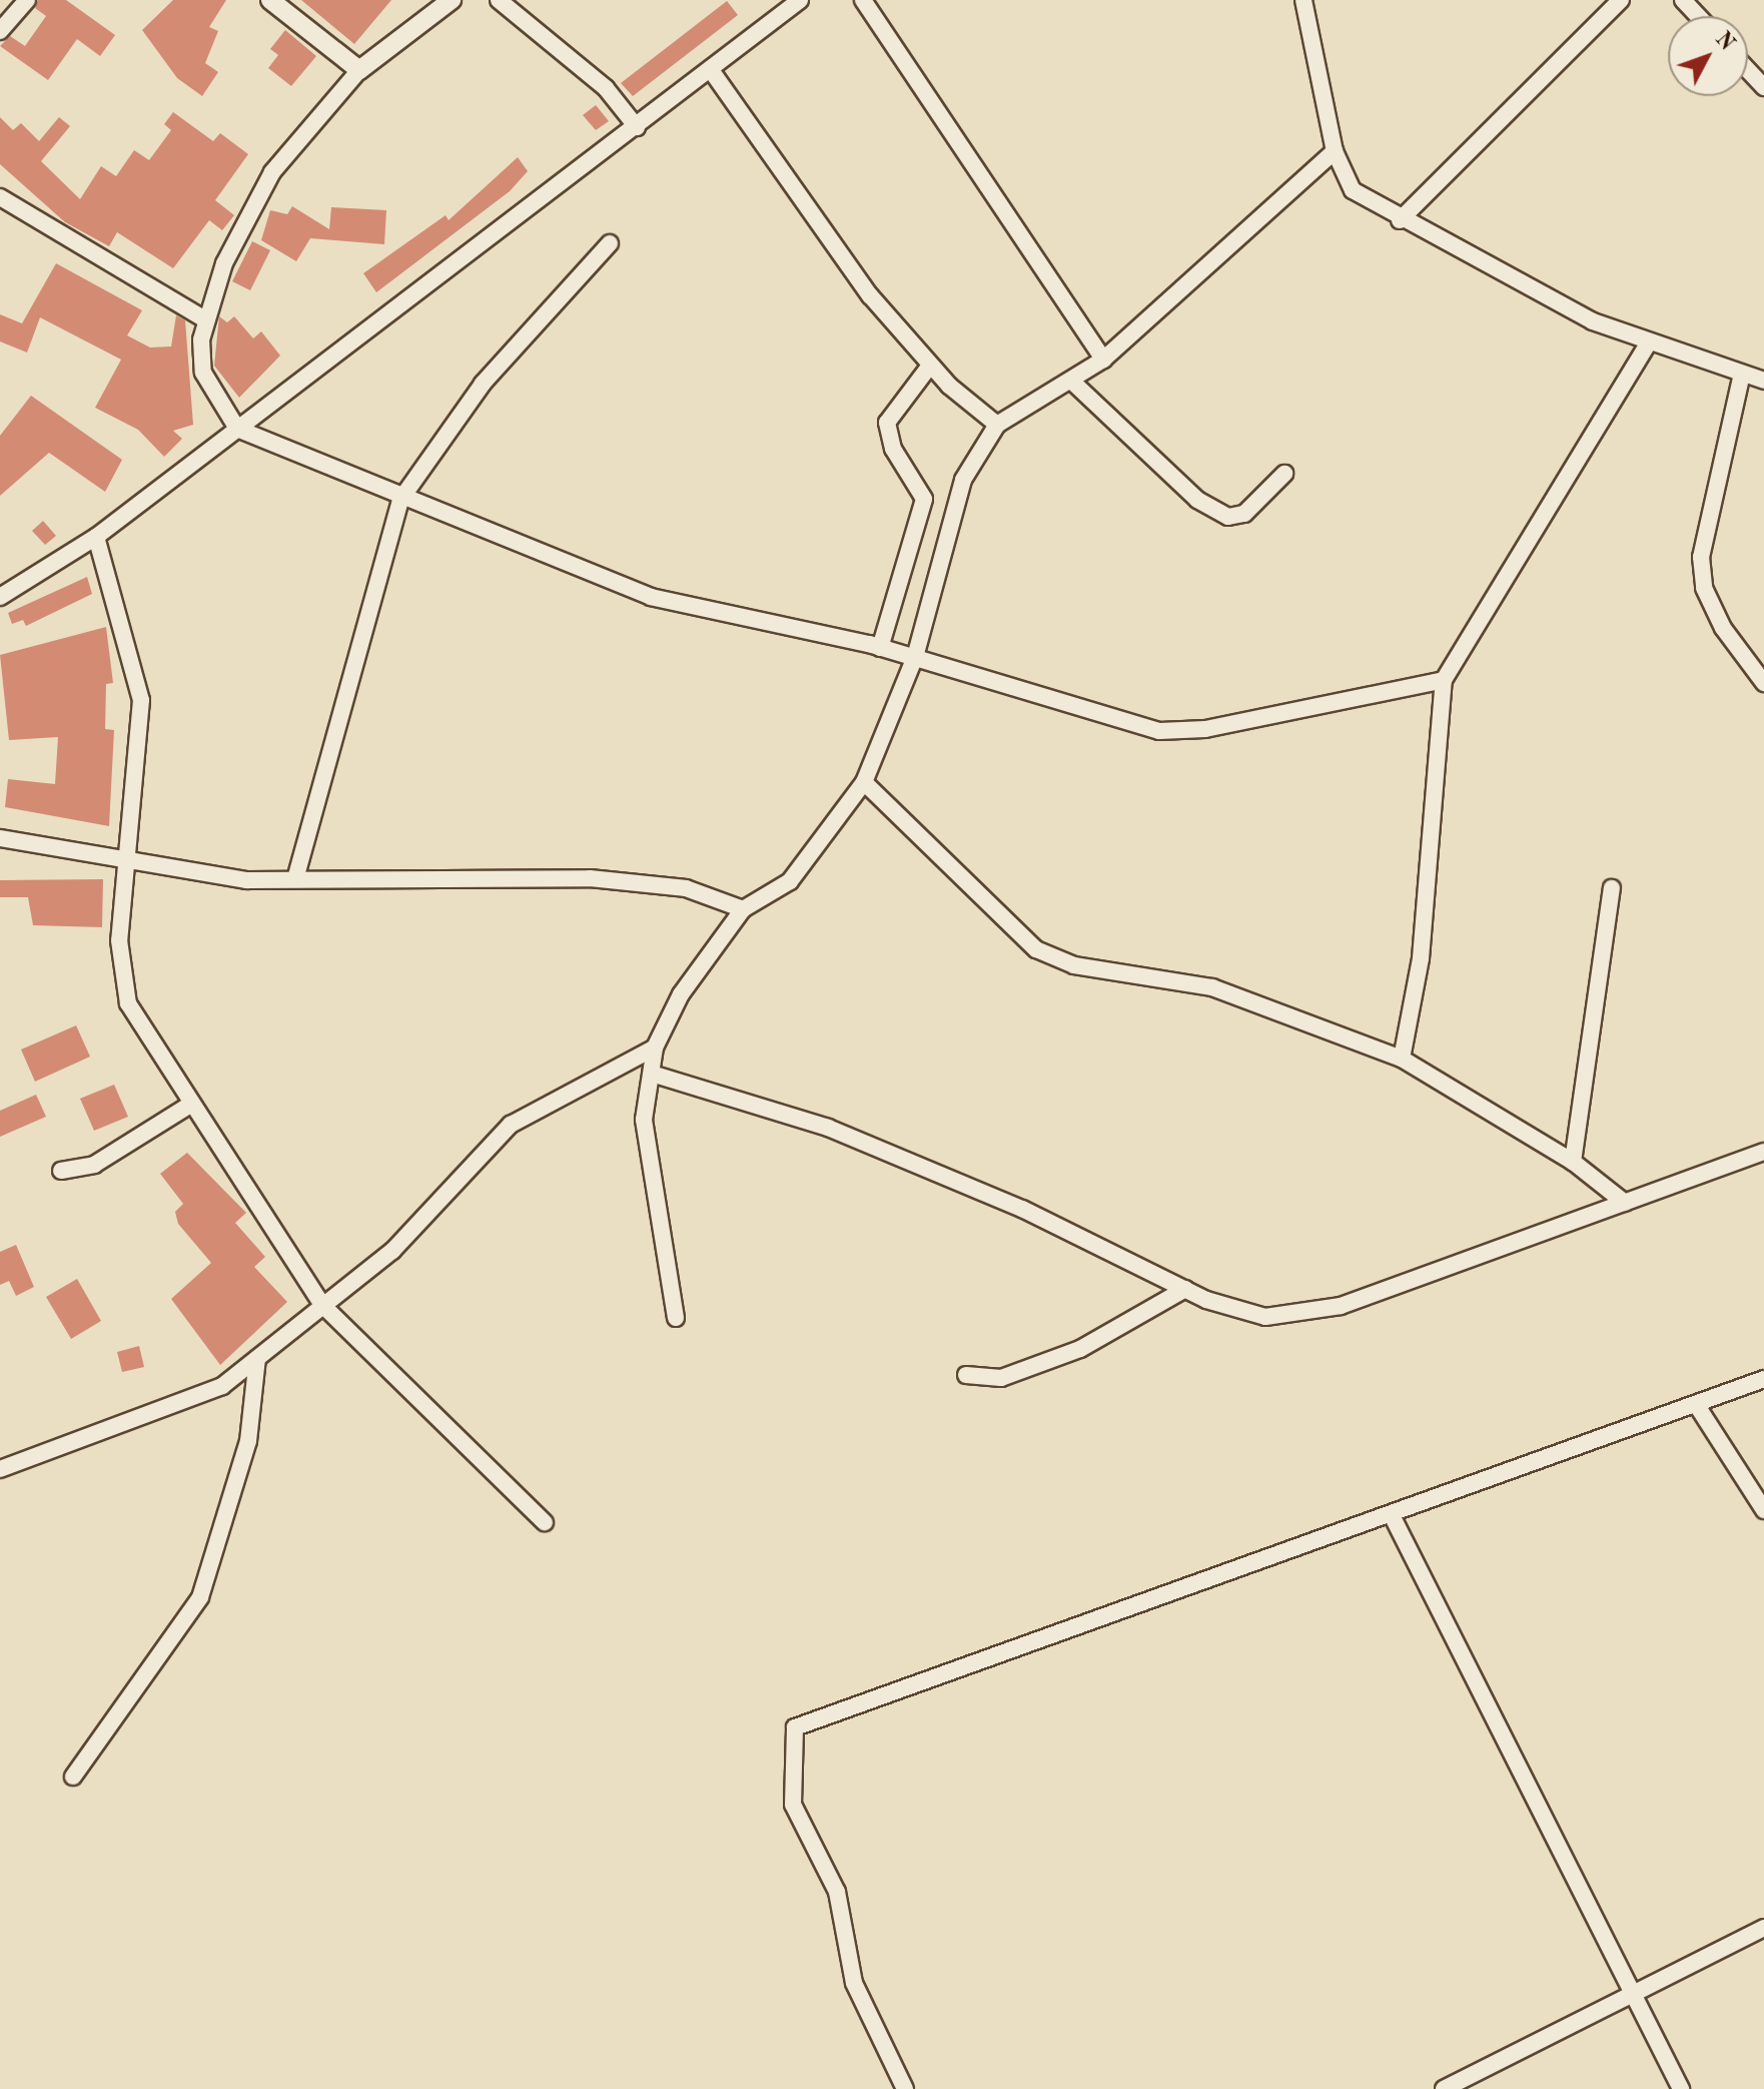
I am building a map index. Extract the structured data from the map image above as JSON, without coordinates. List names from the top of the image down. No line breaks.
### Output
{"north":"top right"}
